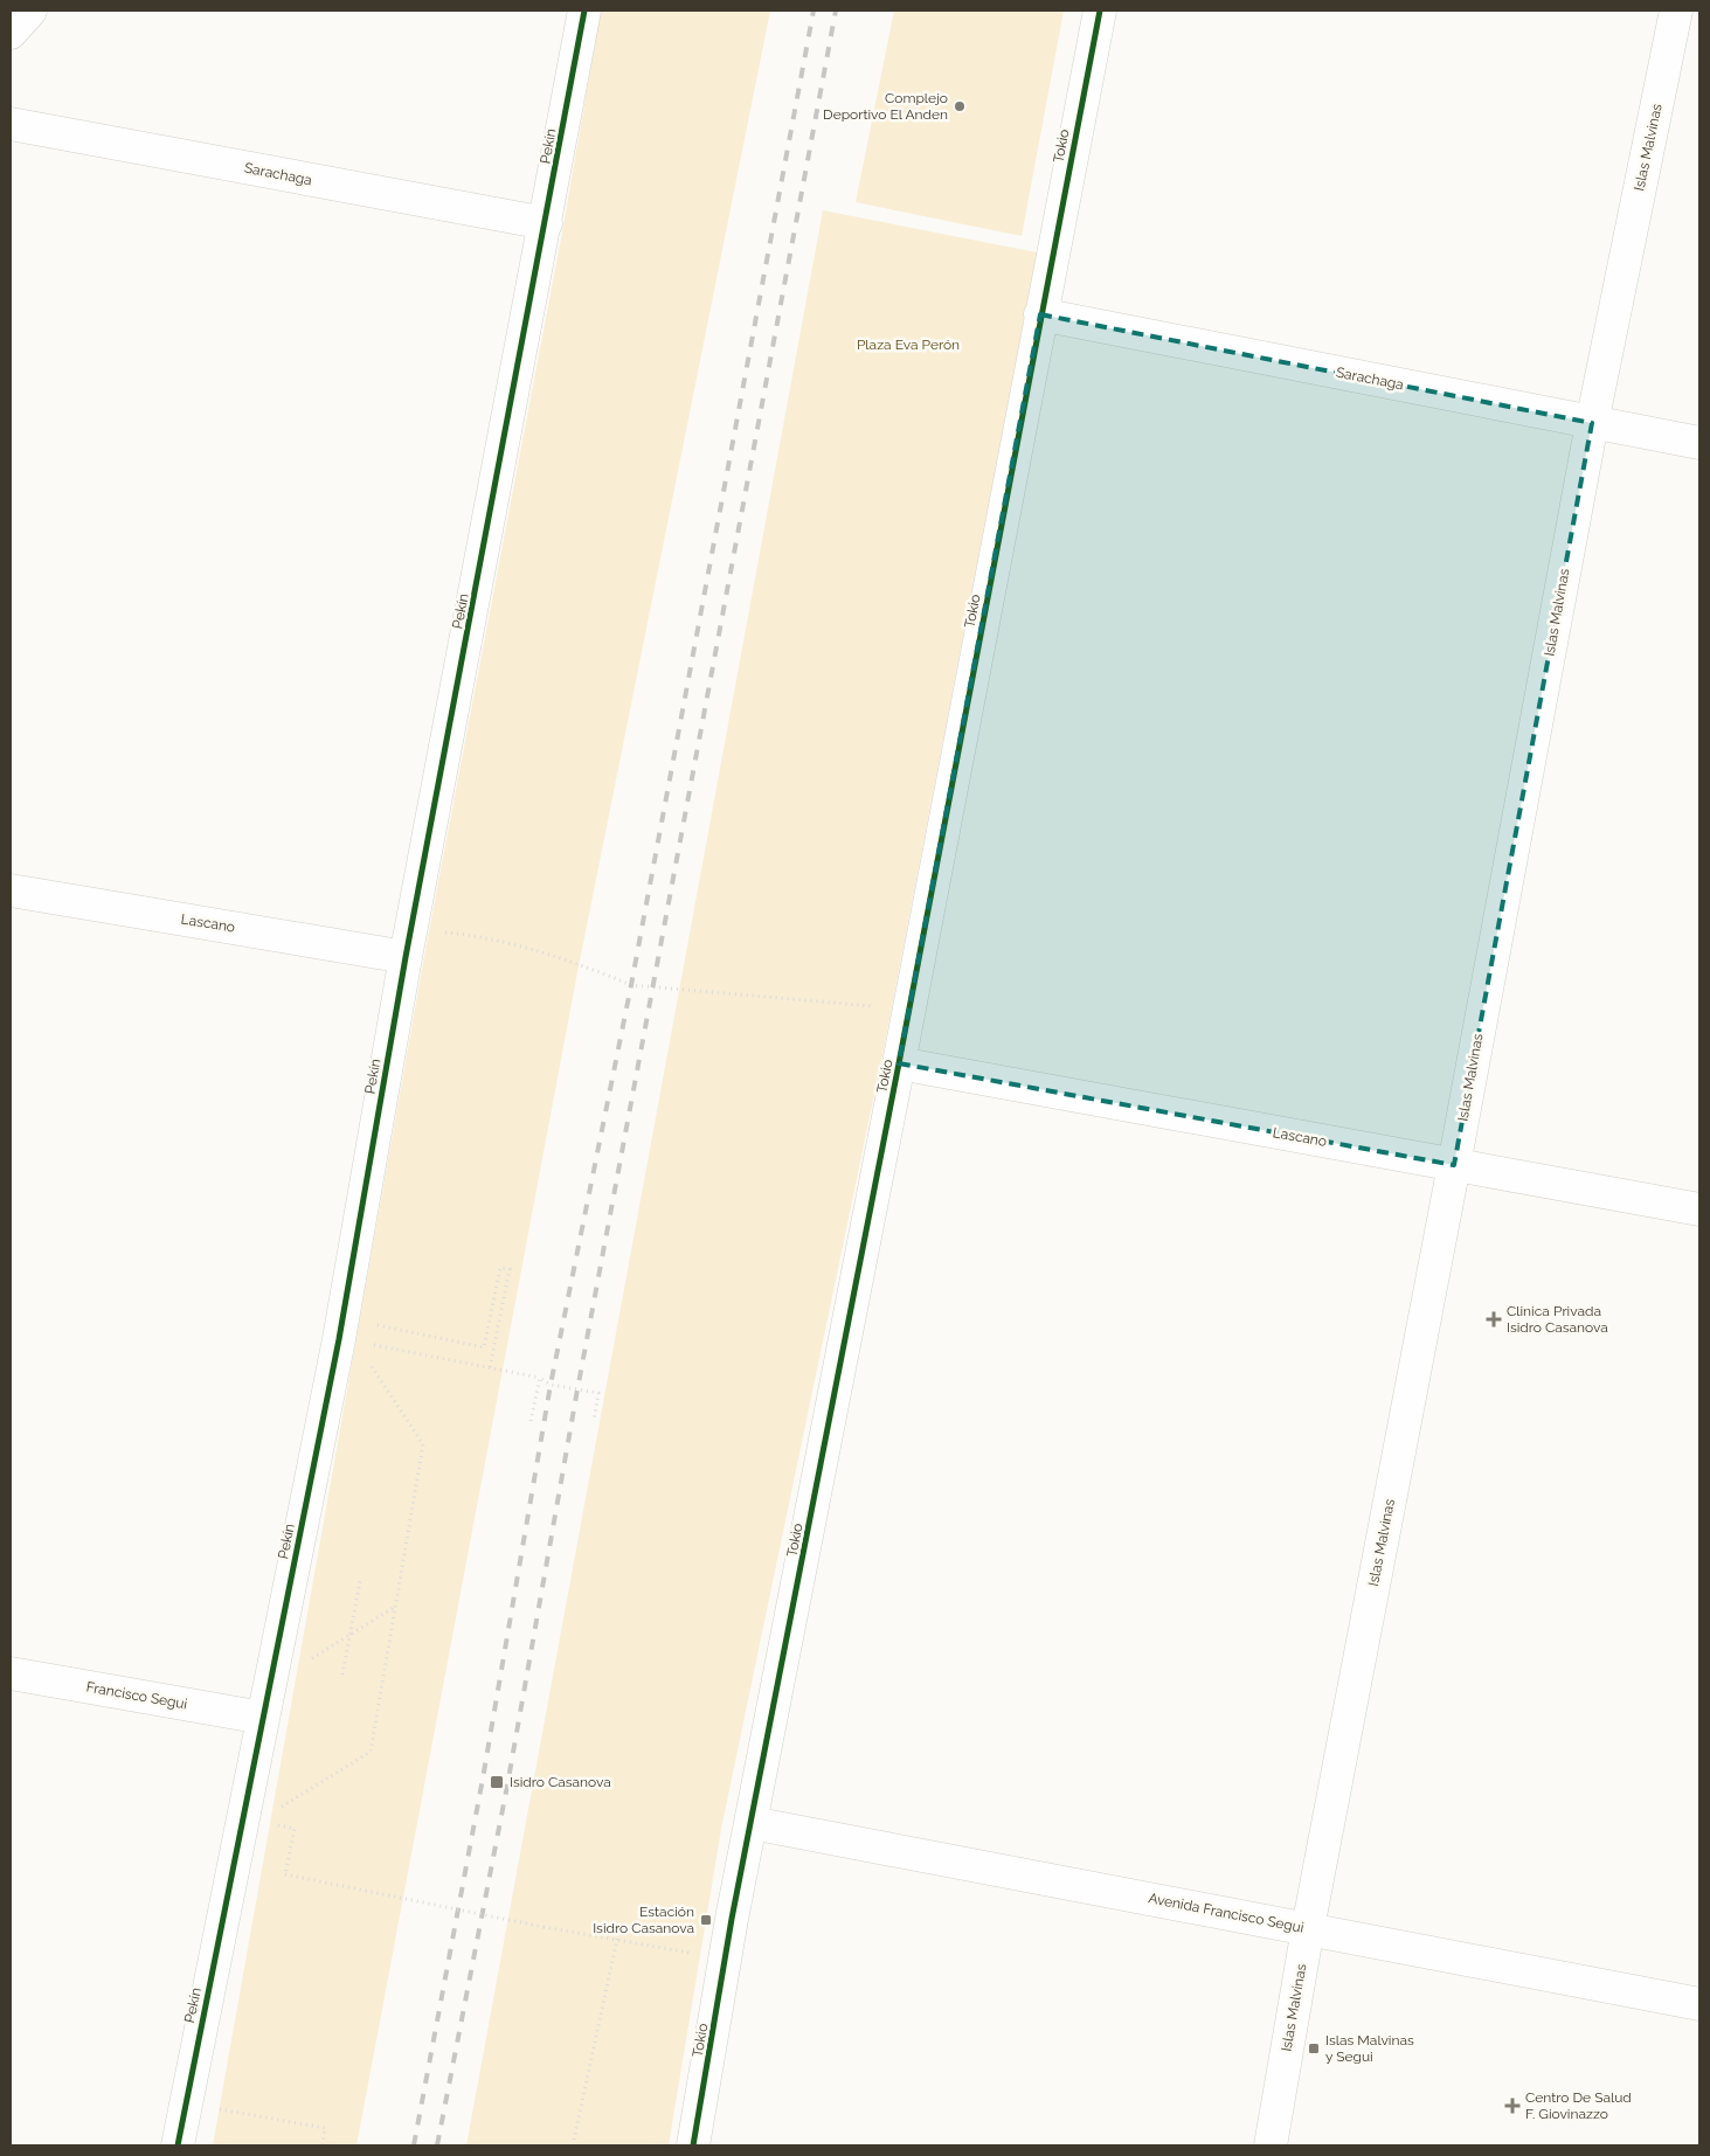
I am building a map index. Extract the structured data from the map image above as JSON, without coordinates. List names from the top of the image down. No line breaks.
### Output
{"streets":{"street":["Pekín","Tokio","Islas Malvinas","Sarachaga","Lascano","Francisco Segui","Avenida Francisco Segui"]},"crossings":[["Pekín","Sarachaga"],["Pekín","Lascano"],["Pekín","Francisco Segui"],["Tokio","Sarachaga"],["Tokio","Lascano"],["Tokio","Avenida Francisco Segui"],["Islas Malvinas","Sarachaga"],["Islas Malvinas","Lascano"],["Islas Malvinas","Avenida Francisco Segui"]],"parks":["Plaza Eva Perón"],"places":{"other":["Complejo Deportivo El Anden"],"health":["Clinica Privada Isidro Casanova","Centro De Salud F. Giovinazzo"],"transit":["Isidro Casanova","Estación Isidro Casanova","Islas Malvinas y Segui"]}}
